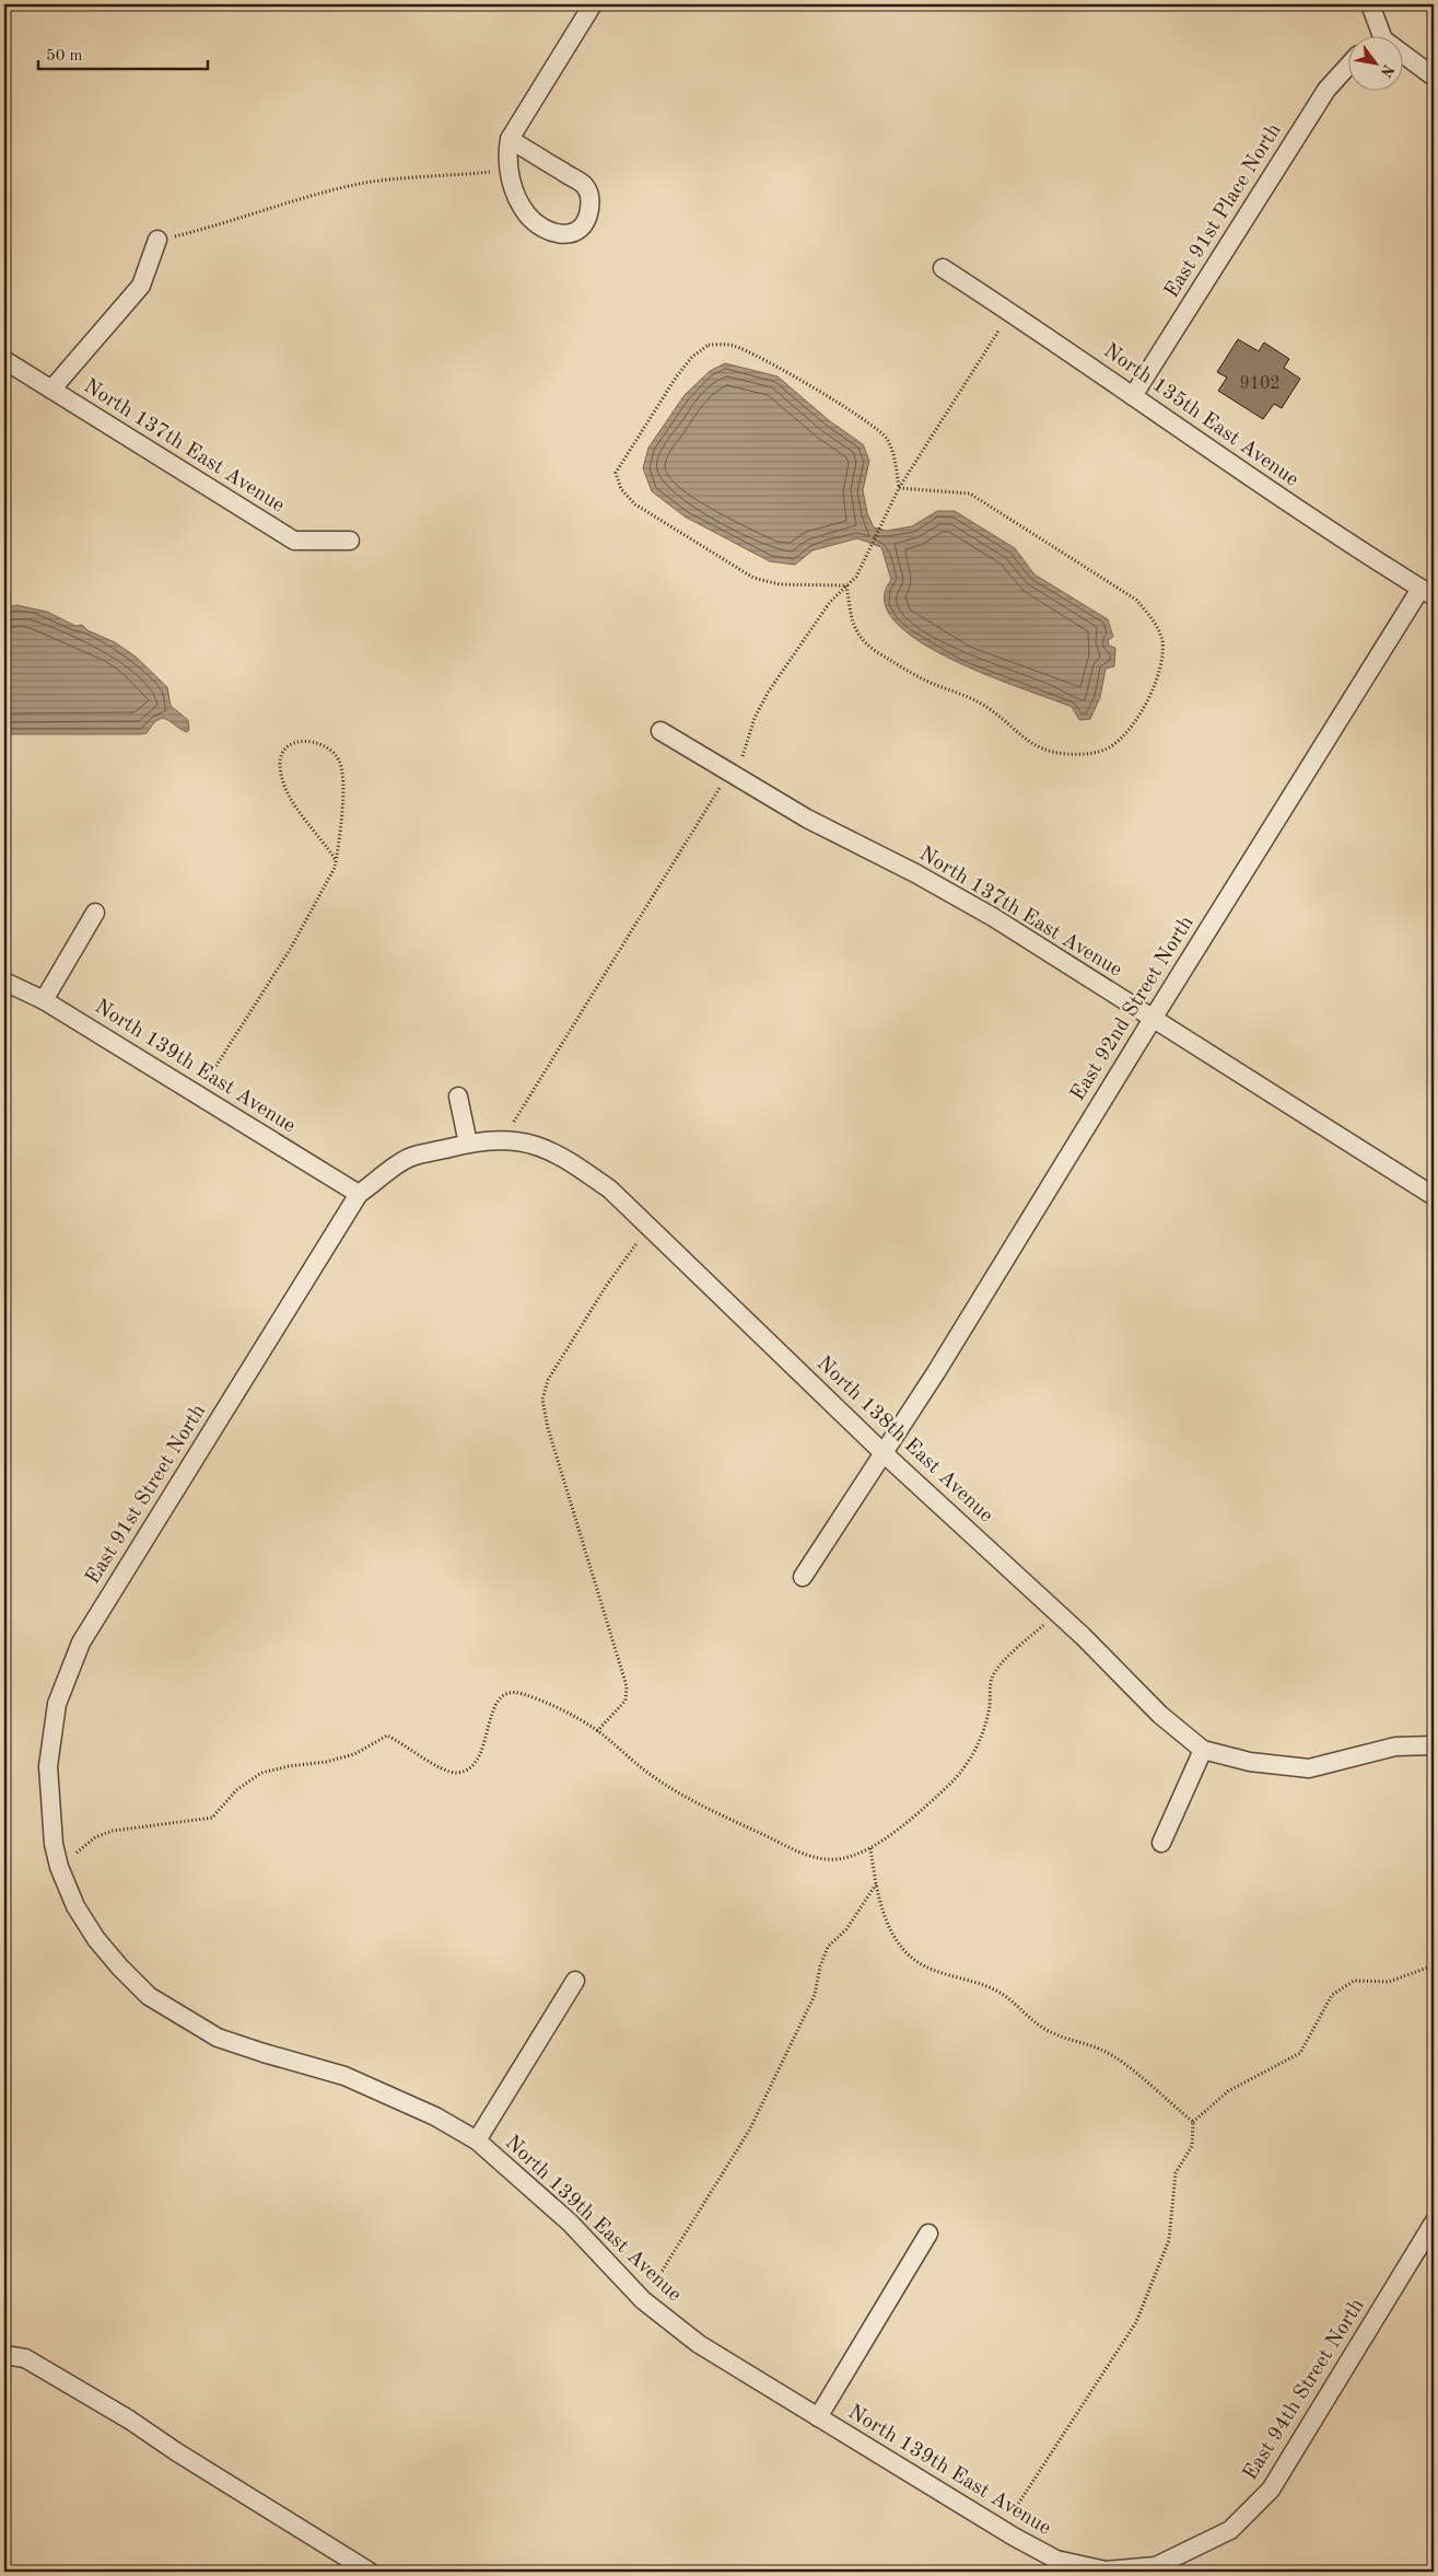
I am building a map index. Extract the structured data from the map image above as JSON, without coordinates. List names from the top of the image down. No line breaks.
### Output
{"streets":{"street":["East 91st Place North","North 135th East Avenue","North 137th East Avenue","East 92nd Street North","North 139th East Avenue","North 138th East Avenue","East 91st Street North","East 94th Street North"]},"crossings":[["East 91st Place North","North 135th East Avenue"],["North 135th East Avenue","East 92nd Street North"],["North 137th East Avenue","East 92nd Street North"],["East 92nd Street North","North 138th East Avenue"],["North 139th East Avenue","North 138th East Avenue"],["North 139th East Avenue","East 91st Street North"],["North 139th East Avenue","East 94th Street North"],["North 138th East Avenue","East 91st Street North"]],"house_numbers":["9102"],"scale_bar":"50 m","north":"bottom right"}
